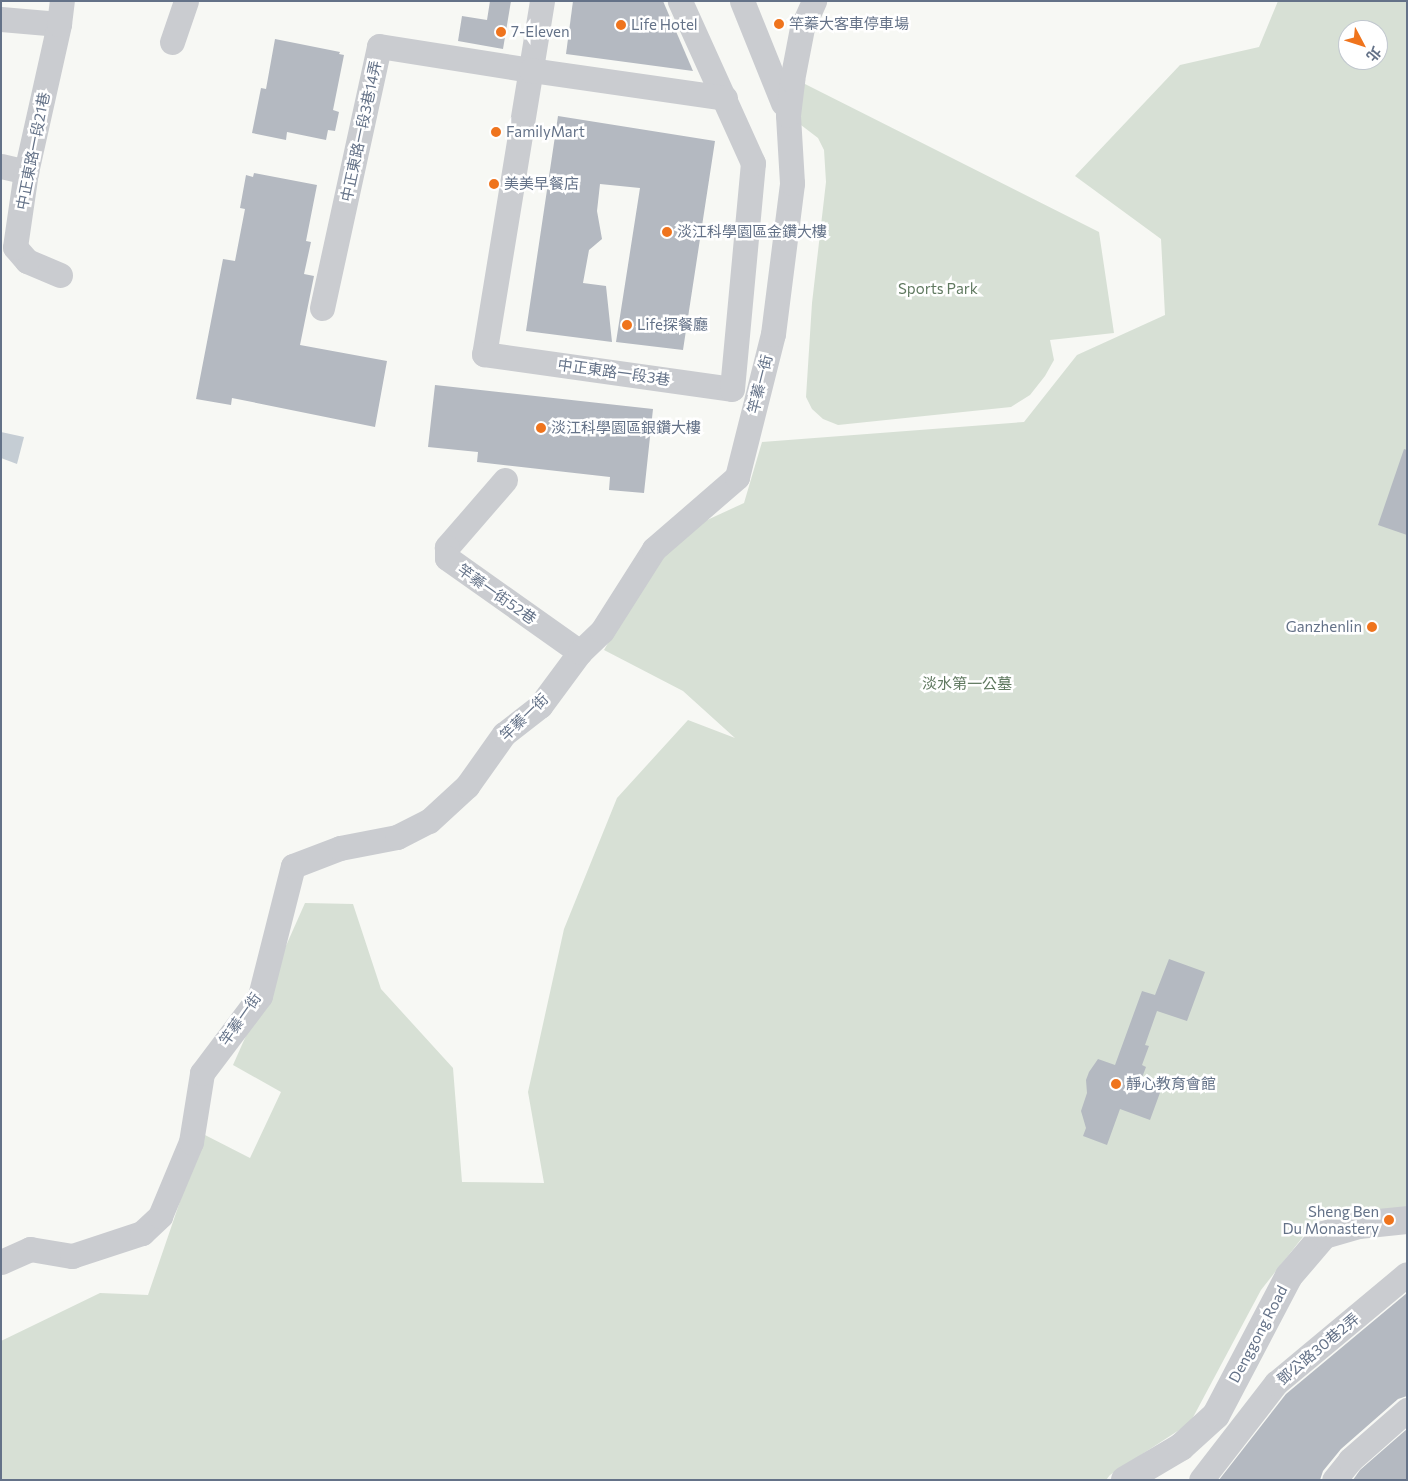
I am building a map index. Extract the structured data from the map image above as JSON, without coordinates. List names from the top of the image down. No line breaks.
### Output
{"streets":{"street":["中正東路一段3巷14弄","中正東路一段21巷","中正東路一段3巷","竿蓁一街","竿蓁一街52巷","Denggong Road","鄧公路30巷2弄"]},"crossings":[["中正東路一段3巷14弄","中正東路一段3巷"],["竿蓁一街","竿蓁一街52巷"]],"parks":["Sports Park","淡水第一公墓"],"places":["竿蓁大客車停車場","Life Hotel","7-Eleven","FamilyMart","美美早餐店","淡江科學園區金鑽大樓","Life探餐廳","淡江科學園區銀鑽大樓","Ganzhenlin","靜心教育會館","Sheng Ben Du Monastery"],"north":"bottom right"}
